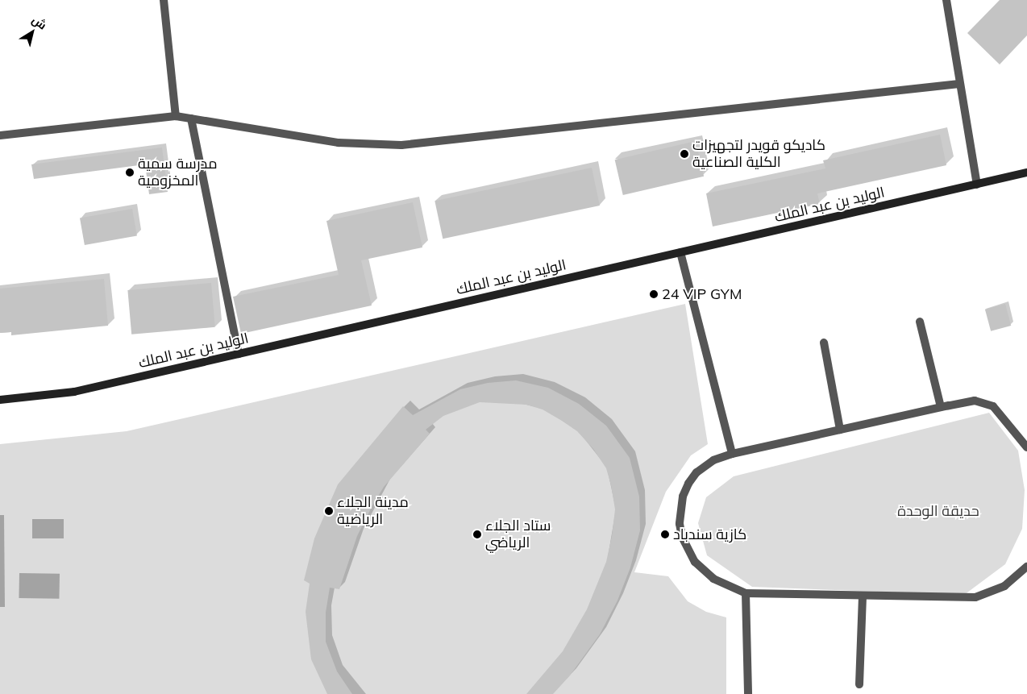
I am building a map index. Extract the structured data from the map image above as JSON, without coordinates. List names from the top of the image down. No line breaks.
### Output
{"streets":{"main road":["الوليد بن عبد الملك"]},"parks":["حديقة الوحدة"],"places":["كاديكو قويدر لتجهيزات الكلية الصناعية","مدرسة سمية المخزومية","24 VIP GYM","مدينة الجلاء الرياضية","ستاد الجلاء الرياضي","كازية سندباد"],"north":"top right"}
